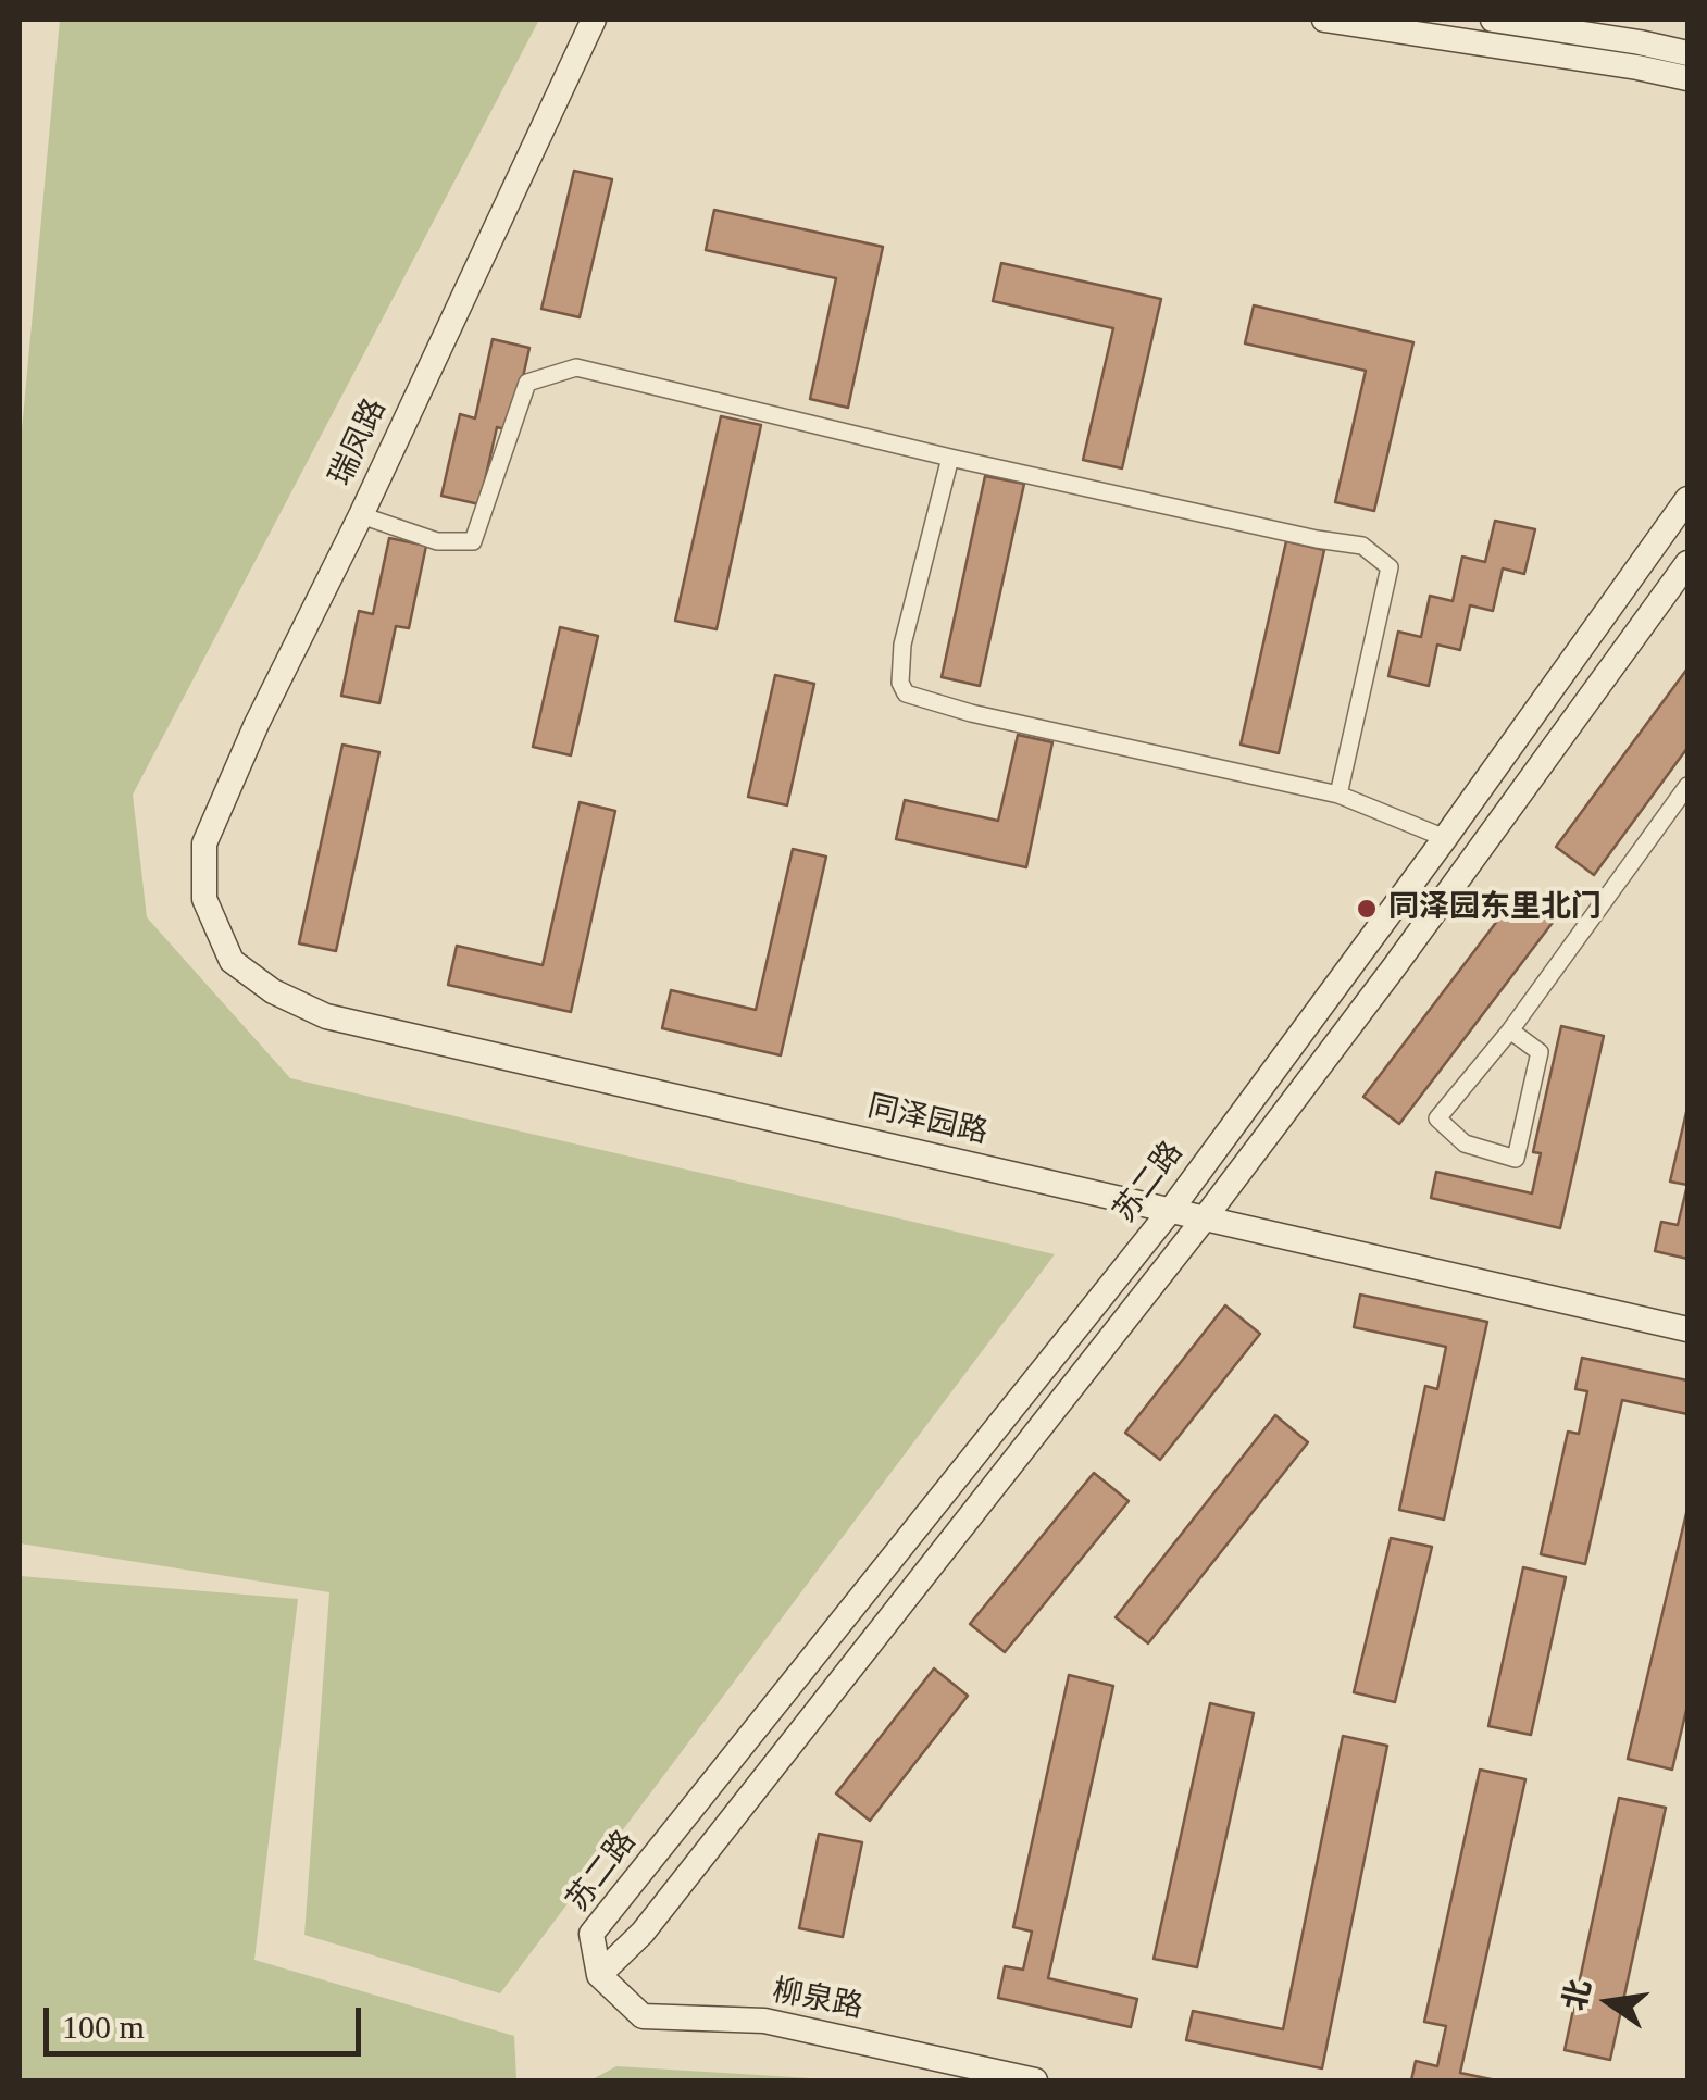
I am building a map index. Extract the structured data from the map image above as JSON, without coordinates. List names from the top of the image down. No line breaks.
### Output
{"streets":{"street":["瑞凤路","同泽园路","苏二路","柳泉路"]},"crossings":[["瑞凤路","同泽园路"],["同泽园路","苏二路"],["苏二路","柳泉路"]],"places":["同泽园东里北门"],"scale_bar":"100 m","north":"left"}
